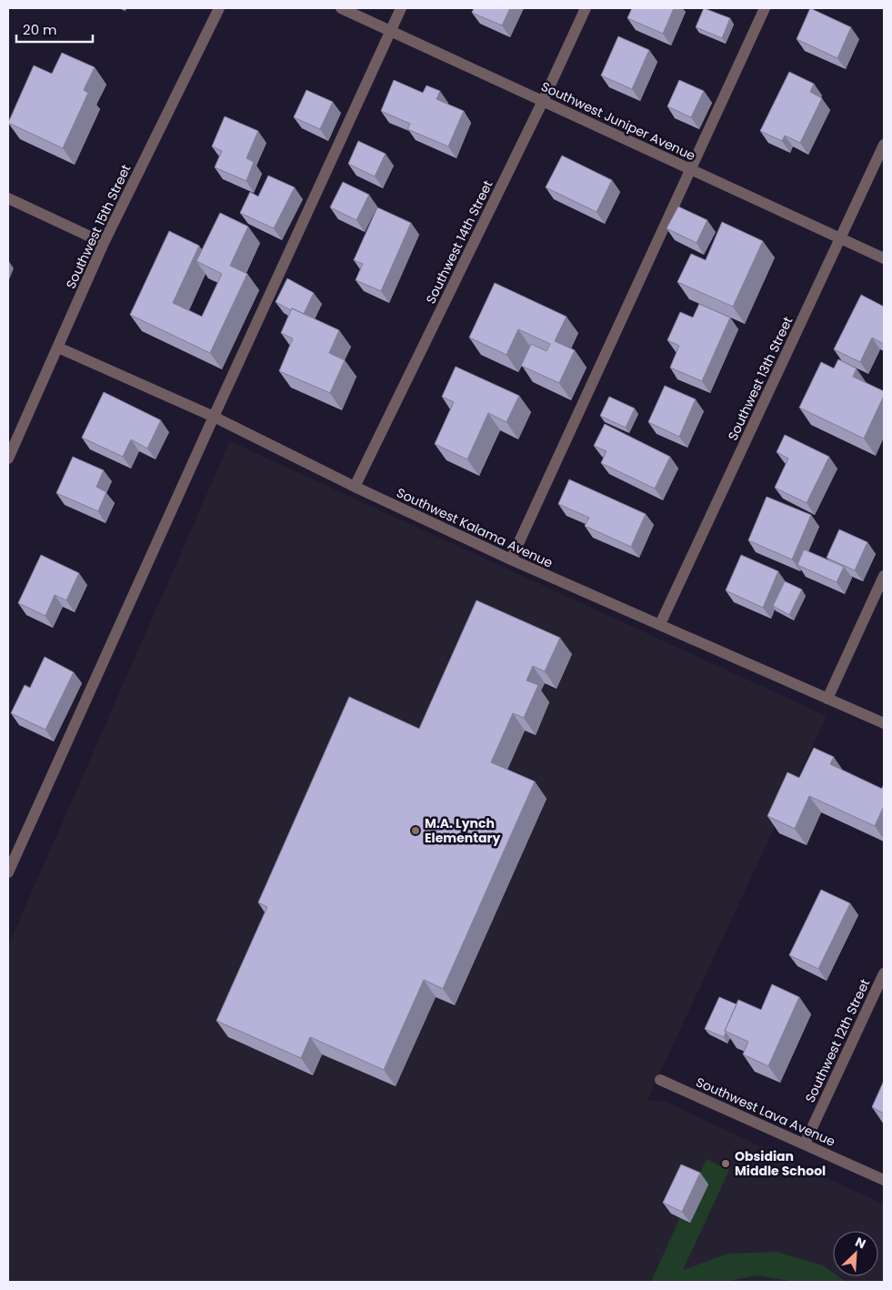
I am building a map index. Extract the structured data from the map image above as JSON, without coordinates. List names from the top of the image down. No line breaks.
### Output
{"streets":{"street":["Southwest Juniper Avenue","Southwest 15th Street","Southwest 14th Street","Southwest 13th Street","Southwest Kalama Avenue","Southwest 12th Street","Southwest Lava Avenue"]},"crossings":[["Southwest Juniper Avenue","Southwest 14th Street"],["Southwest Juniper Avenue","Southwest 13th Street"],["Southwest 15th Street","Southwest Kalama Avenue"],["Southwest 14th Street","Southwest Kalama Avenue"],["Southwest 13th Street","Southwest Kalama Avenue"],["Southwest 12th Street","Southwest Lava Avenue"]],"places":["M.A. Lynch Elementary","Obsidian Middle School"],"scale_bar":"20 m","north":"top right"}
